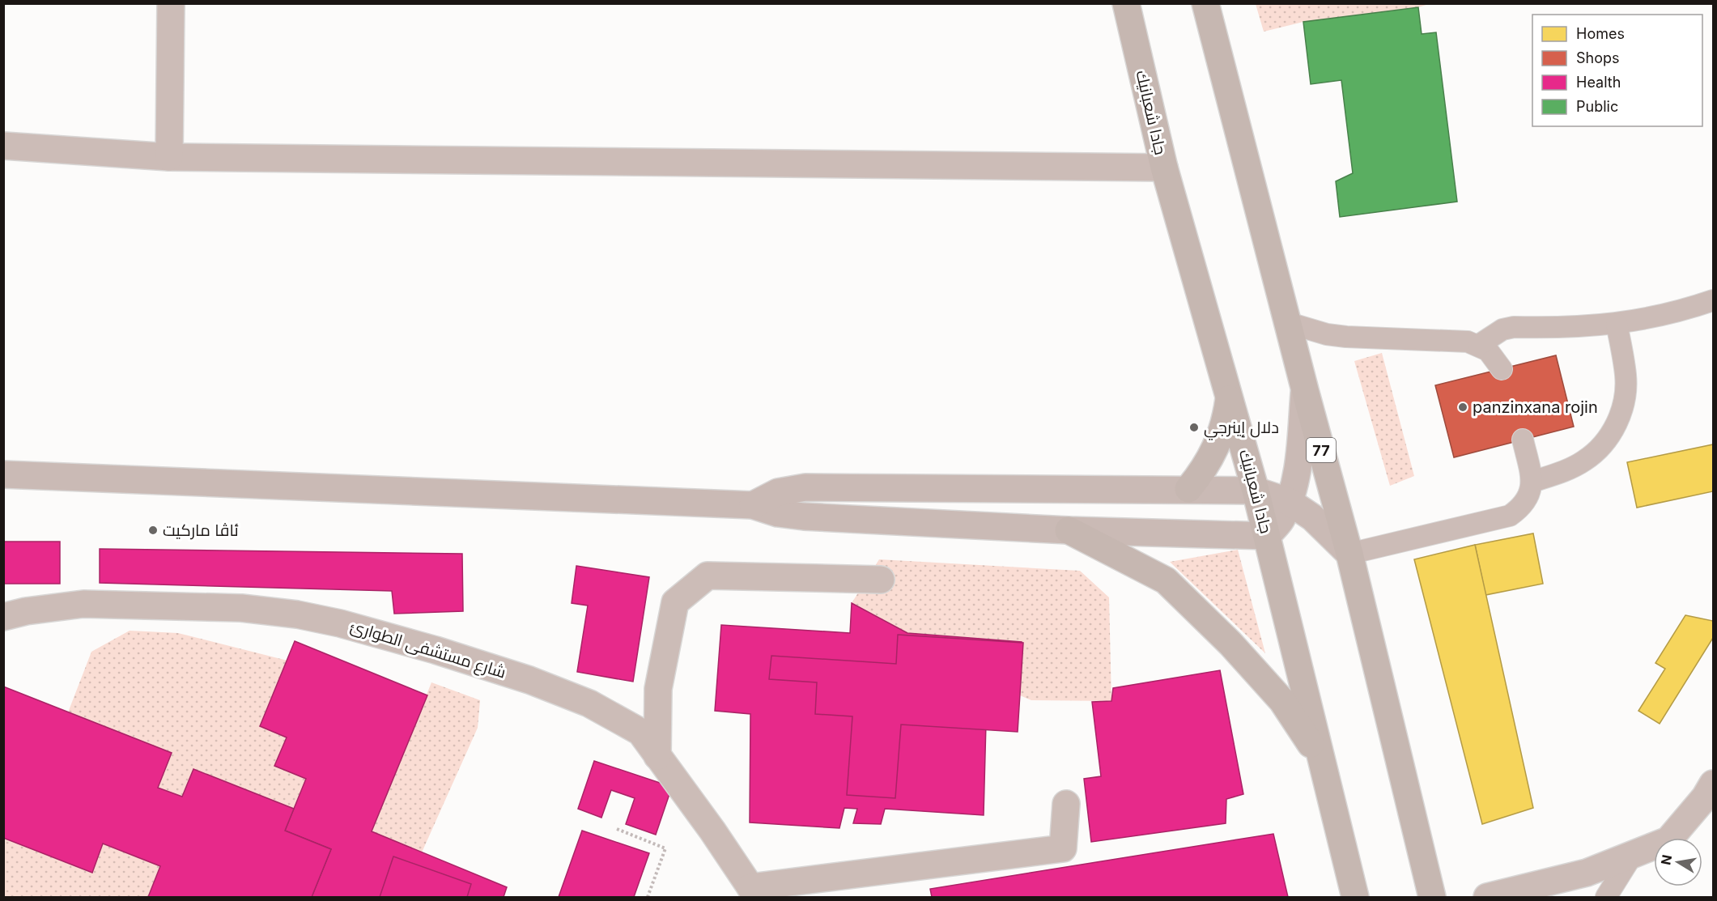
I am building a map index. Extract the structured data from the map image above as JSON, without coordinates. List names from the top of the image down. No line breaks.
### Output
{"streets":{"highway":["جادا شعبانيك","77"],"street":["شارع مستشفى الطوارئ"]},"places":["panzinxana rojin","دلال إينرجي","ئاڤا ماركيت"],"legend":["Homes","Shops","Health","Public"],"north":"left"}
